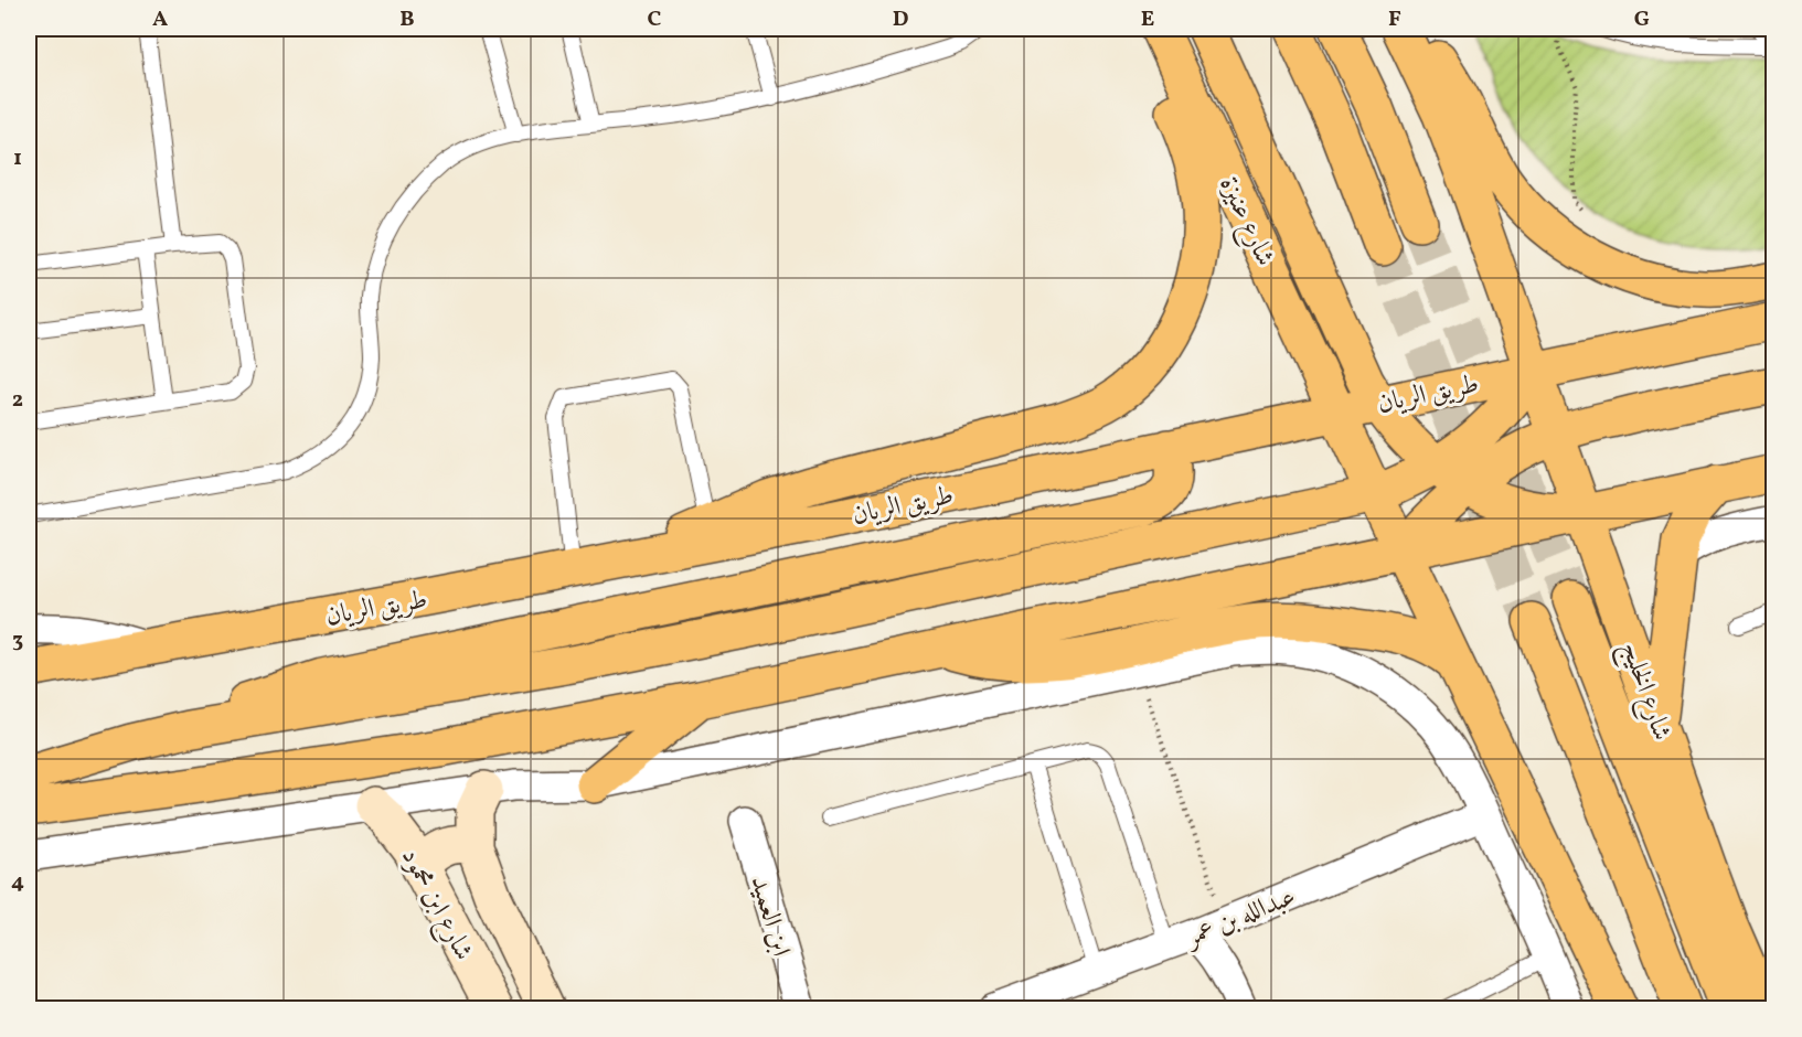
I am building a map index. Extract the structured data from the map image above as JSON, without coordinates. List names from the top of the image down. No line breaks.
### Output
{"streets":{"main road":["شارع عنيزة","طريق الريان","شارع الخليج"],"street":["شارع ابن محمود","ابن العميد","عبدالله بن عمر"]},"crossings":[["شارع عنيزة","طريق الريان"],["طريق الريان","شارع الخليج"]],"grid":{"columns":["A","B","C","D","E","F","G"],"rows":["1","2","3","4"]}}
